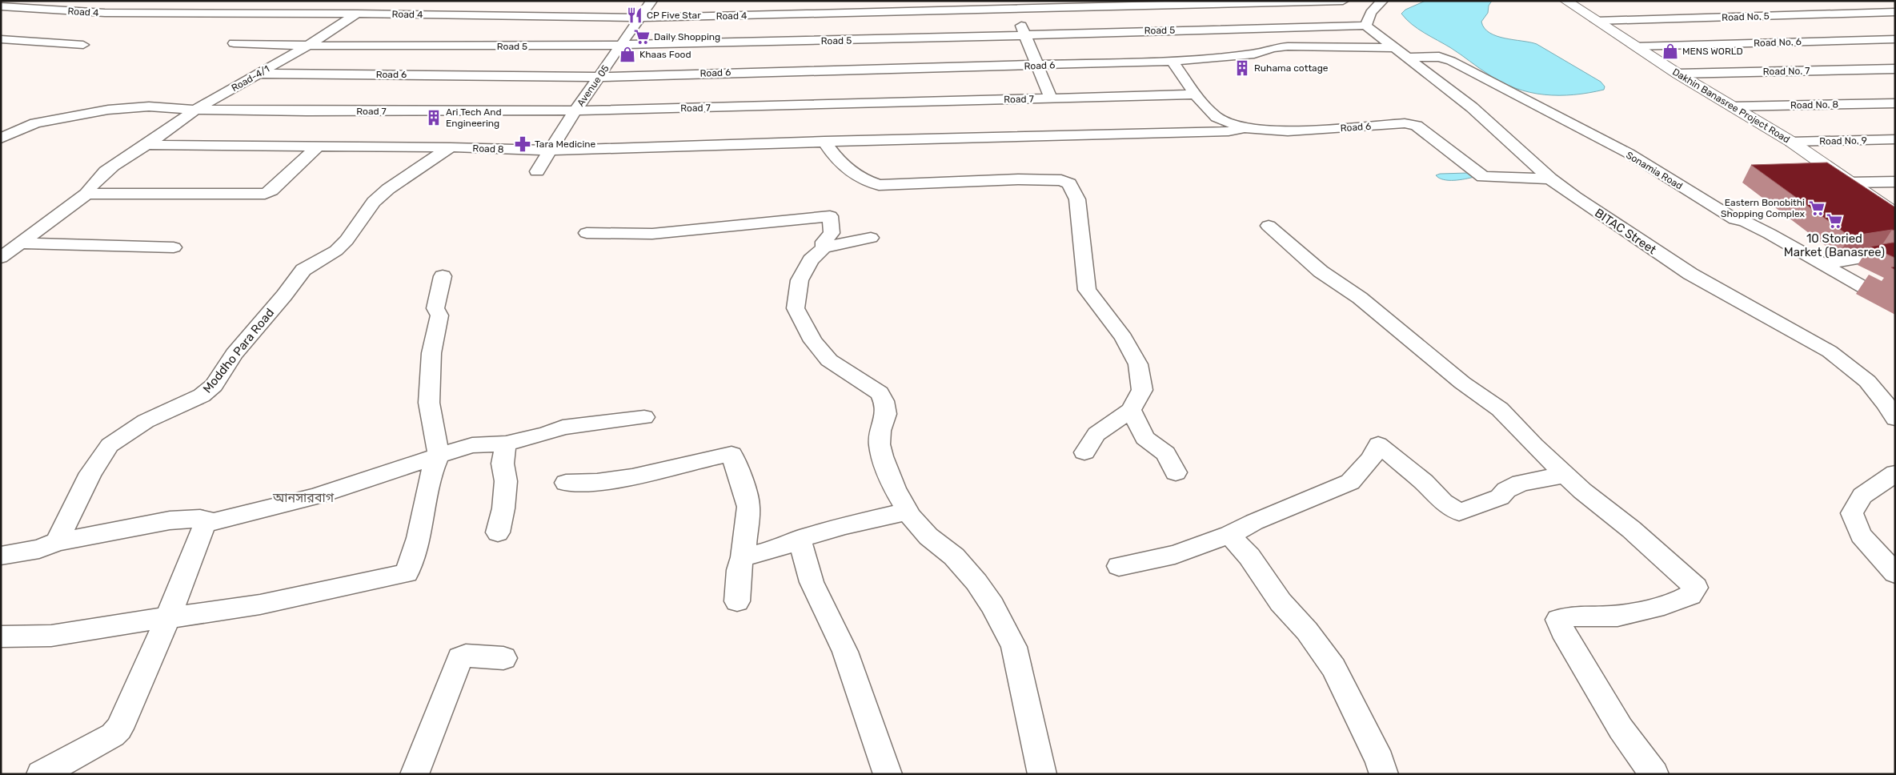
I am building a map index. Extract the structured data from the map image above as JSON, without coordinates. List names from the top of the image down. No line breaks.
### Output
{"streets":{"street":["Road 4","Road No. 5","Road 5","Road No. 6","Road 6","Road No. 7","Road-4/1","Avenue 05","Road 7","Road No. 8","Dakhin Banasree Project Road","Road No. 9","Road 8","Sonamia Road","BITAC Street","Moddho Para Road"]},"crossings":[["Road 4","Road-4/1"],["Road 4","Avenue 05"],["Road No. 5","Dakhin Banasree Project Road"],["Road 5","Road-4/1"],["Road 5","Avenue 05"],["Road 5","BITAC Street"],["Road No. 6","Dakhin Banasree Project Road"],["Road 6","Road-4/1"],["Road 6","Avenue 05"],["Road 6","Road 7"],["Road 6","Road 8"],["Road 6","Sonamia Road"],["Road 6","BITAC Street"],["Road No. 7","Dakhin Banasree Project Road"],["Road-4/1","Road 7"],["Road-4/1","Road 8"],["Avenue 05","Road 7"],["Avenue 05","Road 8"],["Road No. 8","Dakhin Banasree Project Road"],["Dakhin Banasree Project Road","Road No. 9"],["Road 8","Moddho Para Road"],["Sonamia Road","BITAC Street"]],"districts":["আনসারবাগ"],"places":{"restaurant":["CP Five Star"],"supermarket":["Daily Shopping","Eastern Bonobithi Shopping Complex","10 Storied Market (Banasree)"],"shop":["MENS WORLD","Khaas Food"],"building":["Ruhama cottage","Ari Tech And Engineering"],"pharmacy":["Tara Medicine"]}}
